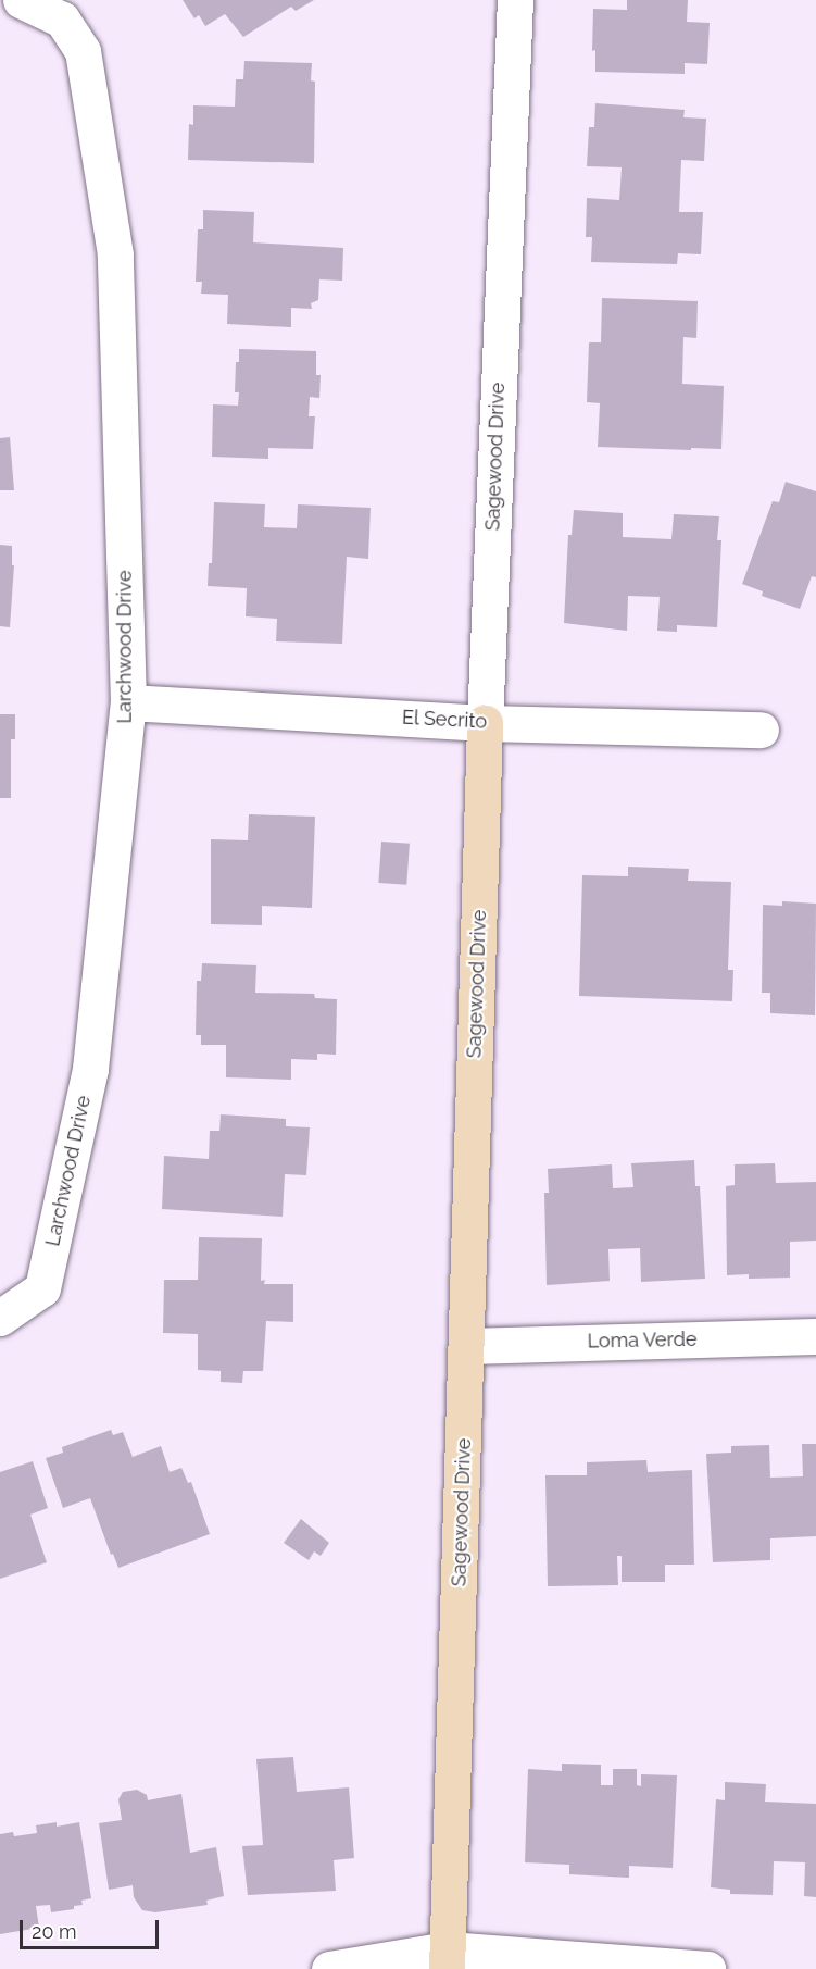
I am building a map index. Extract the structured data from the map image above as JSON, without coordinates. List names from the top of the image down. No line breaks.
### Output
{"streets":{"street":["Sagewood Drive","Larchwood Drive","El Secrito","Loma Verde"]},"crossings":[["Sagewood Drive","El Secrito"],["Sagewood Drive","Loma Verde"],["Larchwood Drive","El Secrito"]],"scale_bar":"20 m"}
